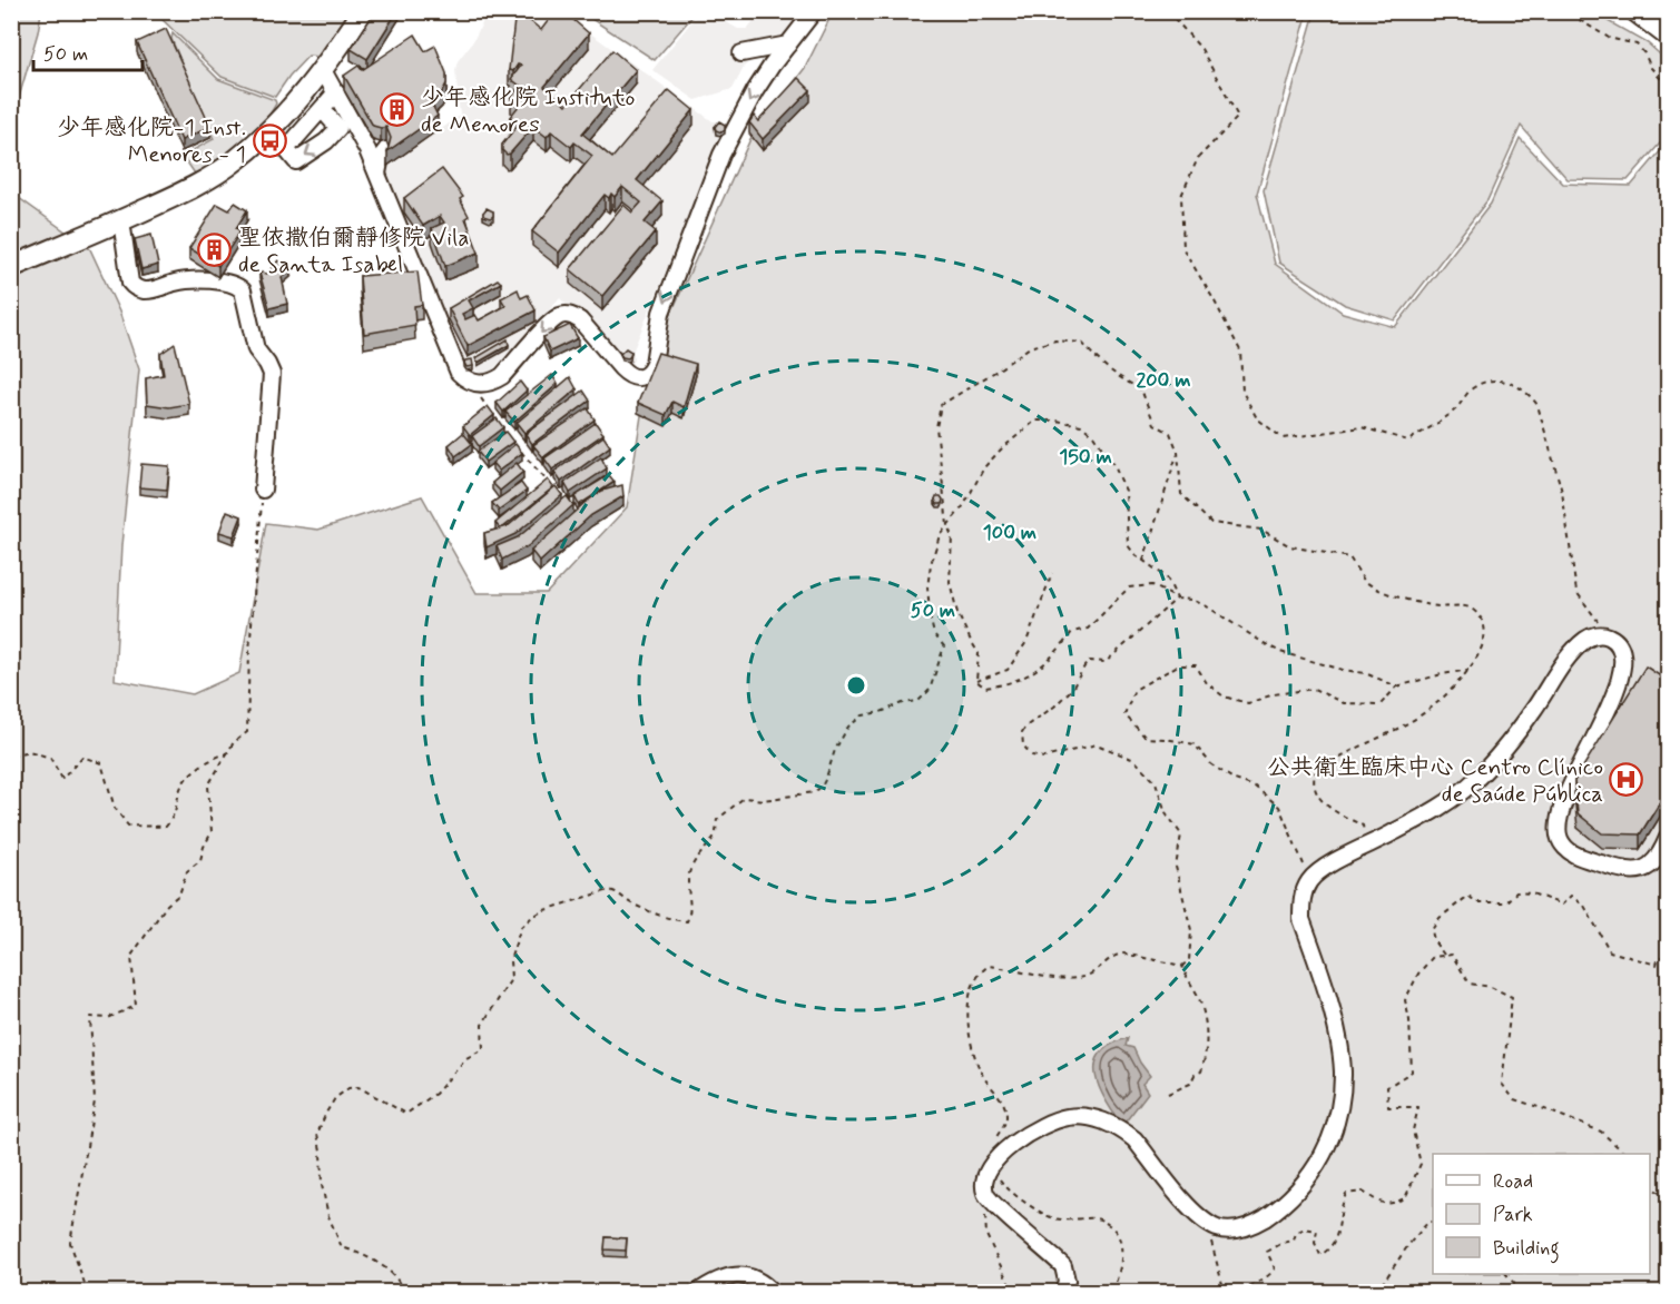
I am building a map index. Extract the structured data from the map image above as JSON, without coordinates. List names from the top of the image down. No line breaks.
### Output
{"places":{"building":["少年感化院 Instituto de Menores","聖依撒伯爾靜修院 Vila de Santa Isabel"],"bus stop":["少年感化院-1 Inst. Menores - 1"],"hospital":["公共衛生臨床中心 Centro Clínico de Saúde Pública"]},"legend":["Road","Park","Building"],"scale_bar":"50 m","rings":["200 m","150 m","100 m","50 m"]}
